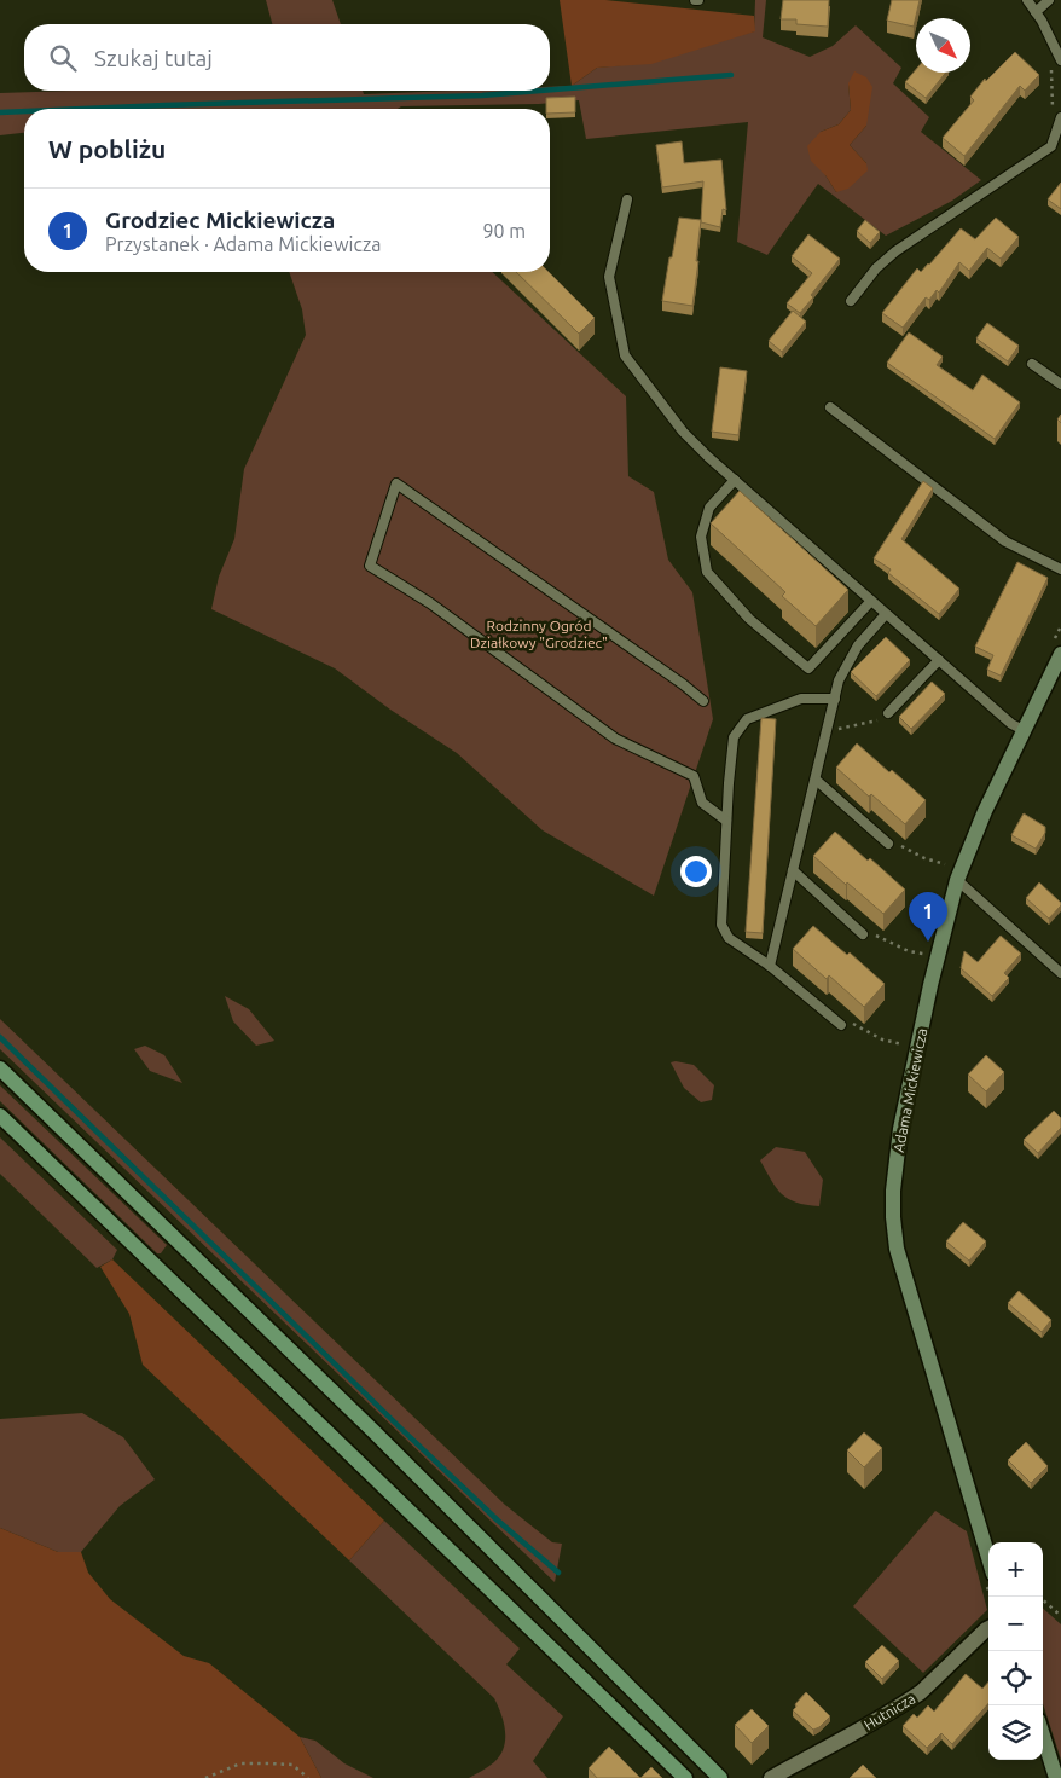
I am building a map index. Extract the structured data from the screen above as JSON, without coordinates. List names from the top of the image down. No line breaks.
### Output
{"streets":{"street":["Adama Mickiewicza","Hutnicza"]},"parks":["Rodzinny Ogród Działkowy \"Grodziec\""],"north":"bottom right","page":{"search":"Szukaj tutaj","heading":"W pobliżu","list":[{"mark":"1","name":"Grodziec Mickiewicza","note":"Przystanek · Adama Mickiewicza","value":"90 m"}],"pins":"1","map_buttons":["+","−"]}}
